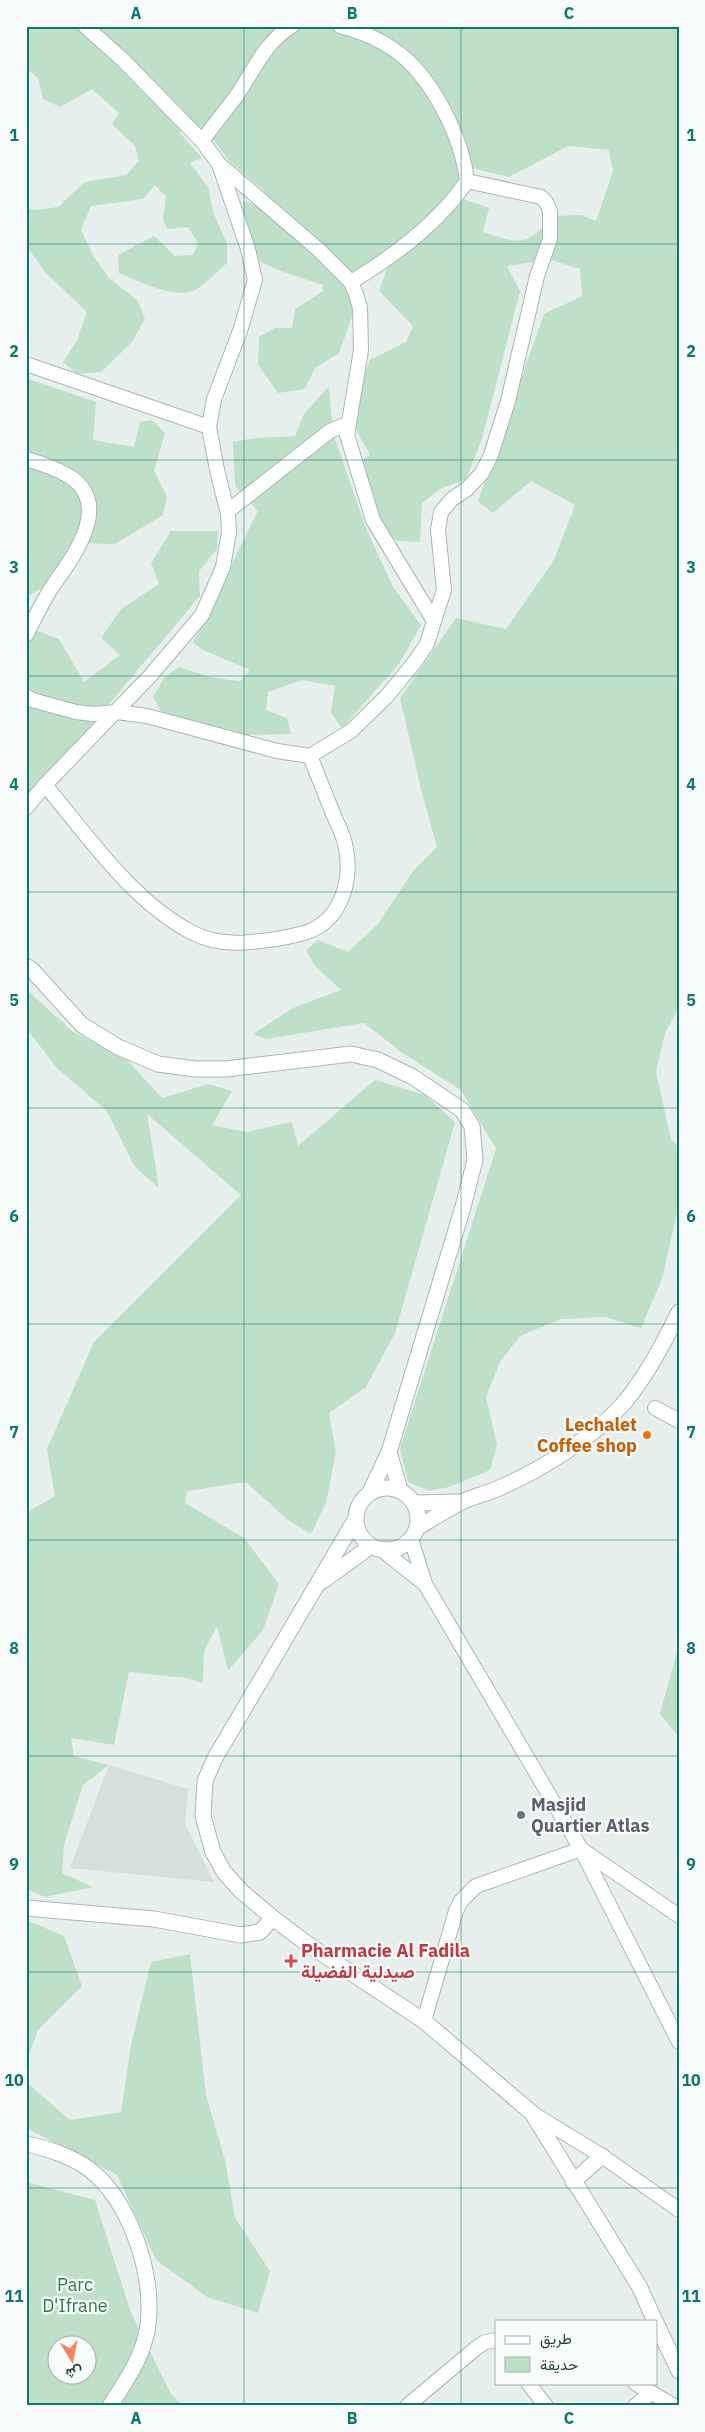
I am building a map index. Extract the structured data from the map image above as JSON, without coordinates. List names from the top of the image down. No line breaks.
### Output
{"parks":["Parc D'Ifrane"],"places":{"other":["Lechalet Coffee shop","Masjid Quartier Atlas"],"health":["Pharmacie Al Fadila صيدلية الفضيلة"]},"legend":["طريق","حديقة"],"north":"bottom","grid":{"columns":["A","B","C"],"rows":["1","2","3","4","5","6","7","8","9","10","11"]}}
